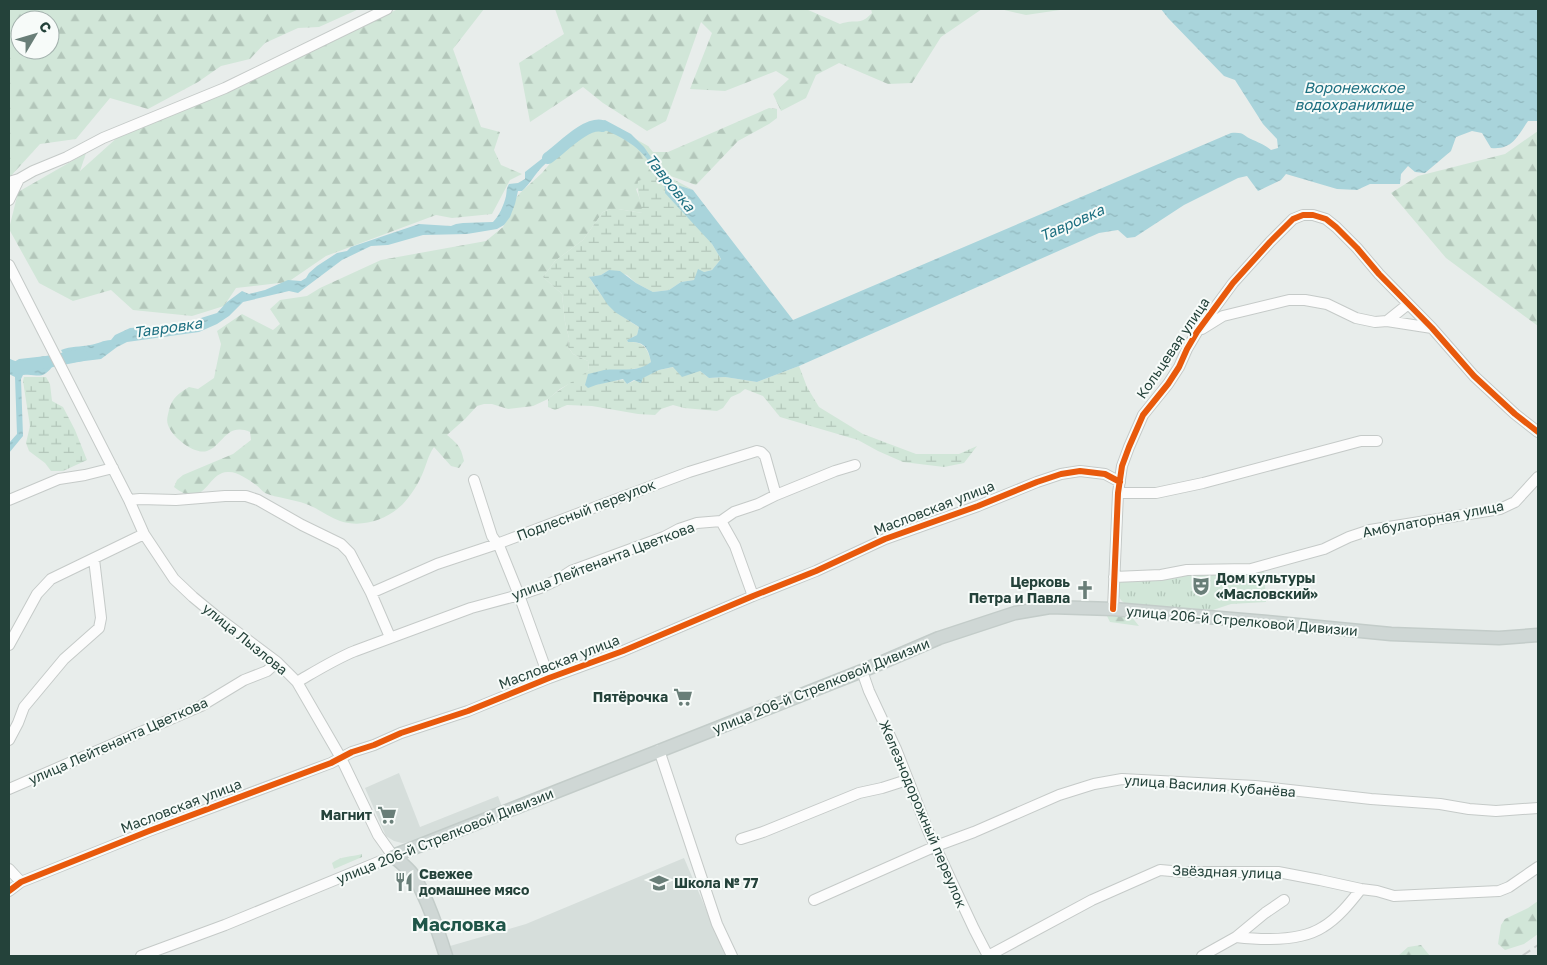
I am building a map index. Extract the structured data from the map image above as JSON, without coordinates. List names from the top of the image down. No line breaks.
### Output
{"streets":{"main road":["улица 206-й Стрелковой Дивизии","улица Лызлова"],"street":["Кольцевая улица","Масловская улица","Подлесный переулок","Амбулаторная улица","улица Лейтенанта Цветкова","улица Василия Кубанёва","Железнодорожный переулок","Звёздная улица"]},"crossings":[["Кольцевая улица","Масловская улица"],["Кольцевая улица","Амбулаторная улица"],["Кольцевая улица","улица 206-й Стрелковой Дивизии"],["Масловская улица","улица Лызлова"],["Подлесный переулок","улица Лейтенанта Цветкова"],["улица Лейтенанта Цветкова","улица Лызлова"],["улица 206-й Стрелковой Дивизии","улица Лызлова"],["улица 206-й Стрелковой Дивизии","Железнодорожный переулок"],["улица Василия Кубанёва","Железнодорожный переулок"],["Железнодорожный переулок","Звёздная улица"]],"districts":["Масловка"],"water":["Воронежское водохранилище","Тавровка"],"places":{"theatre":["Дом культуры «Масловский»"],"church":["Церковь Петра и Павла"],"supermarket":["Пятёрочка","Магнит"],"restaurant":["Свежее домашнее мясо"],"school or university":["Школа № 77"]},"north":"top right"}
